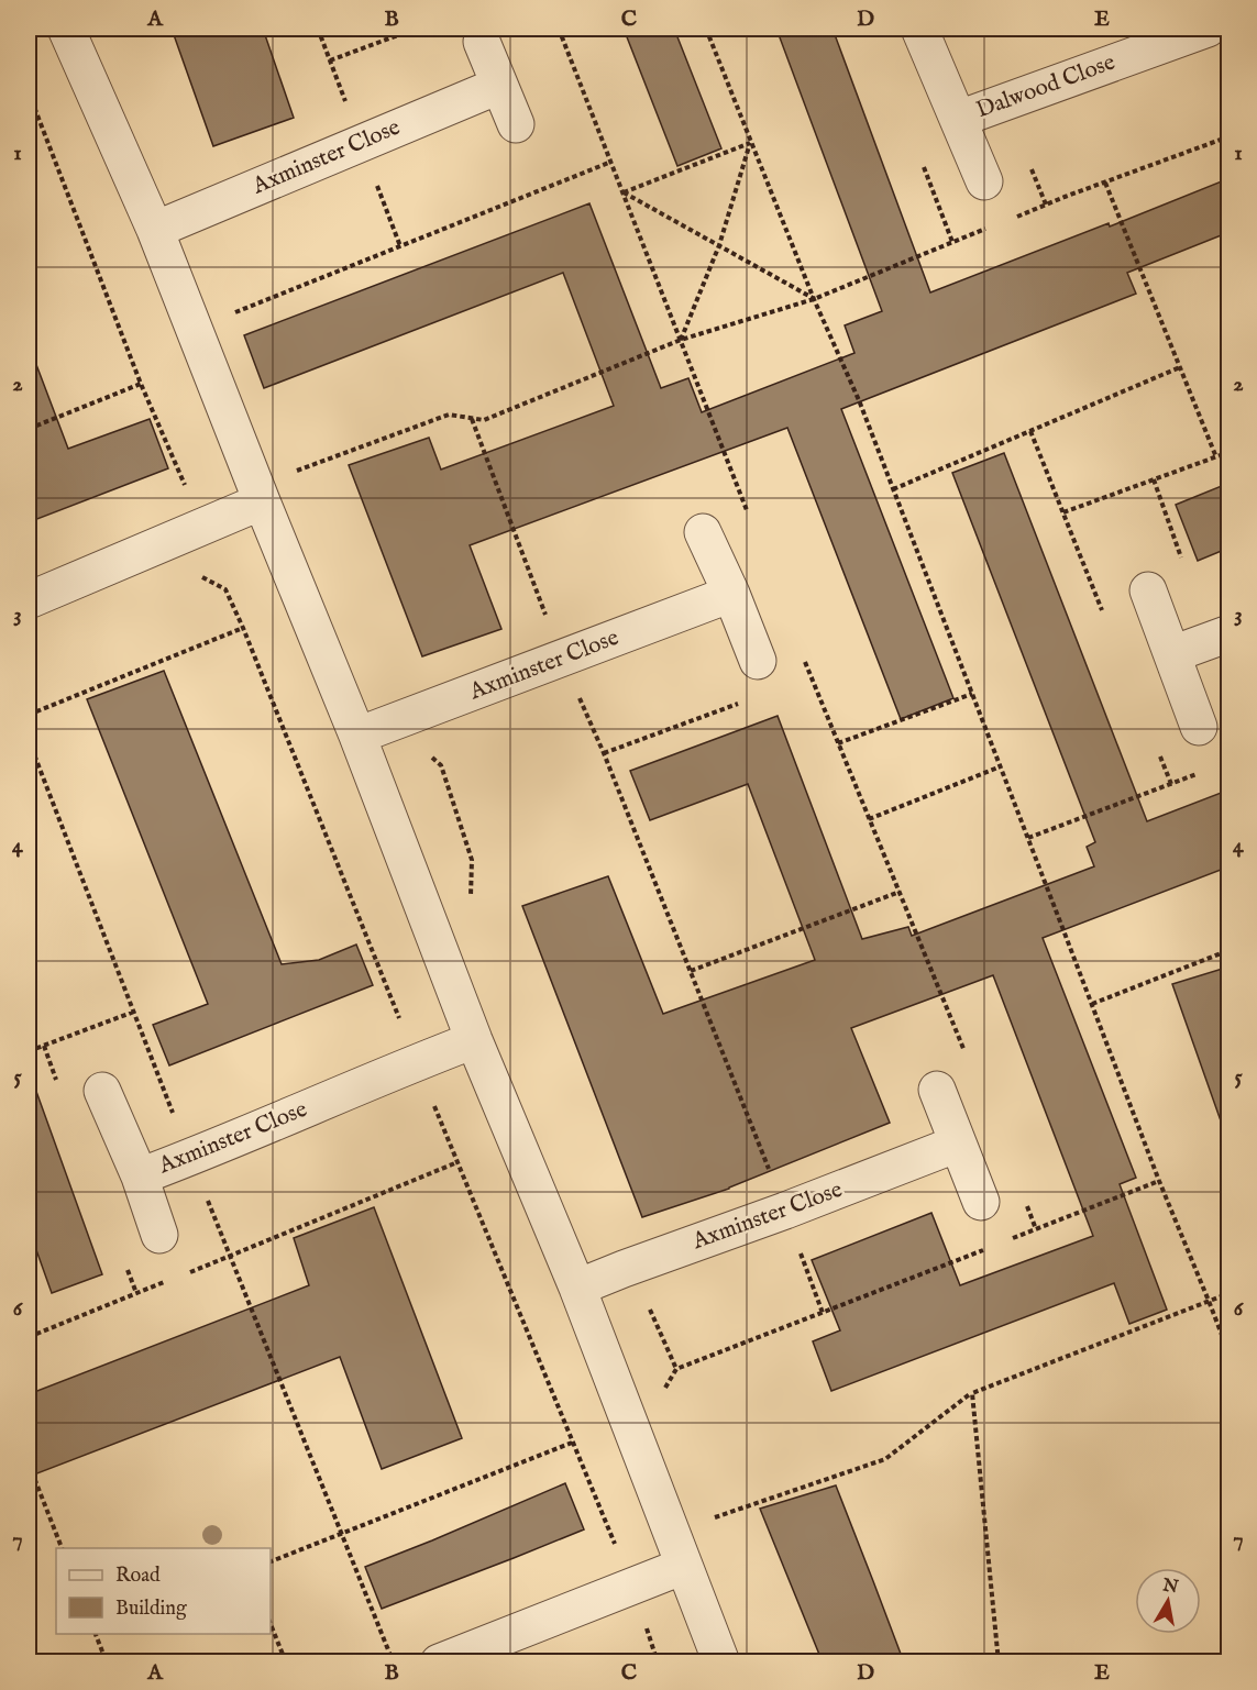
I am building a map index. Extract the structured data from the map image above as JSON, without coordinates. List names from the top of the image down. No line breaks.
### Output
{"streets":{"street":["Dalwood Close","Axminster Close"]},"legend":["Road","Building"],"north":"top","grid":{"columns":["A","B","C","D","E"],"rows":["1","2","3","4","5","6","7"]}}
